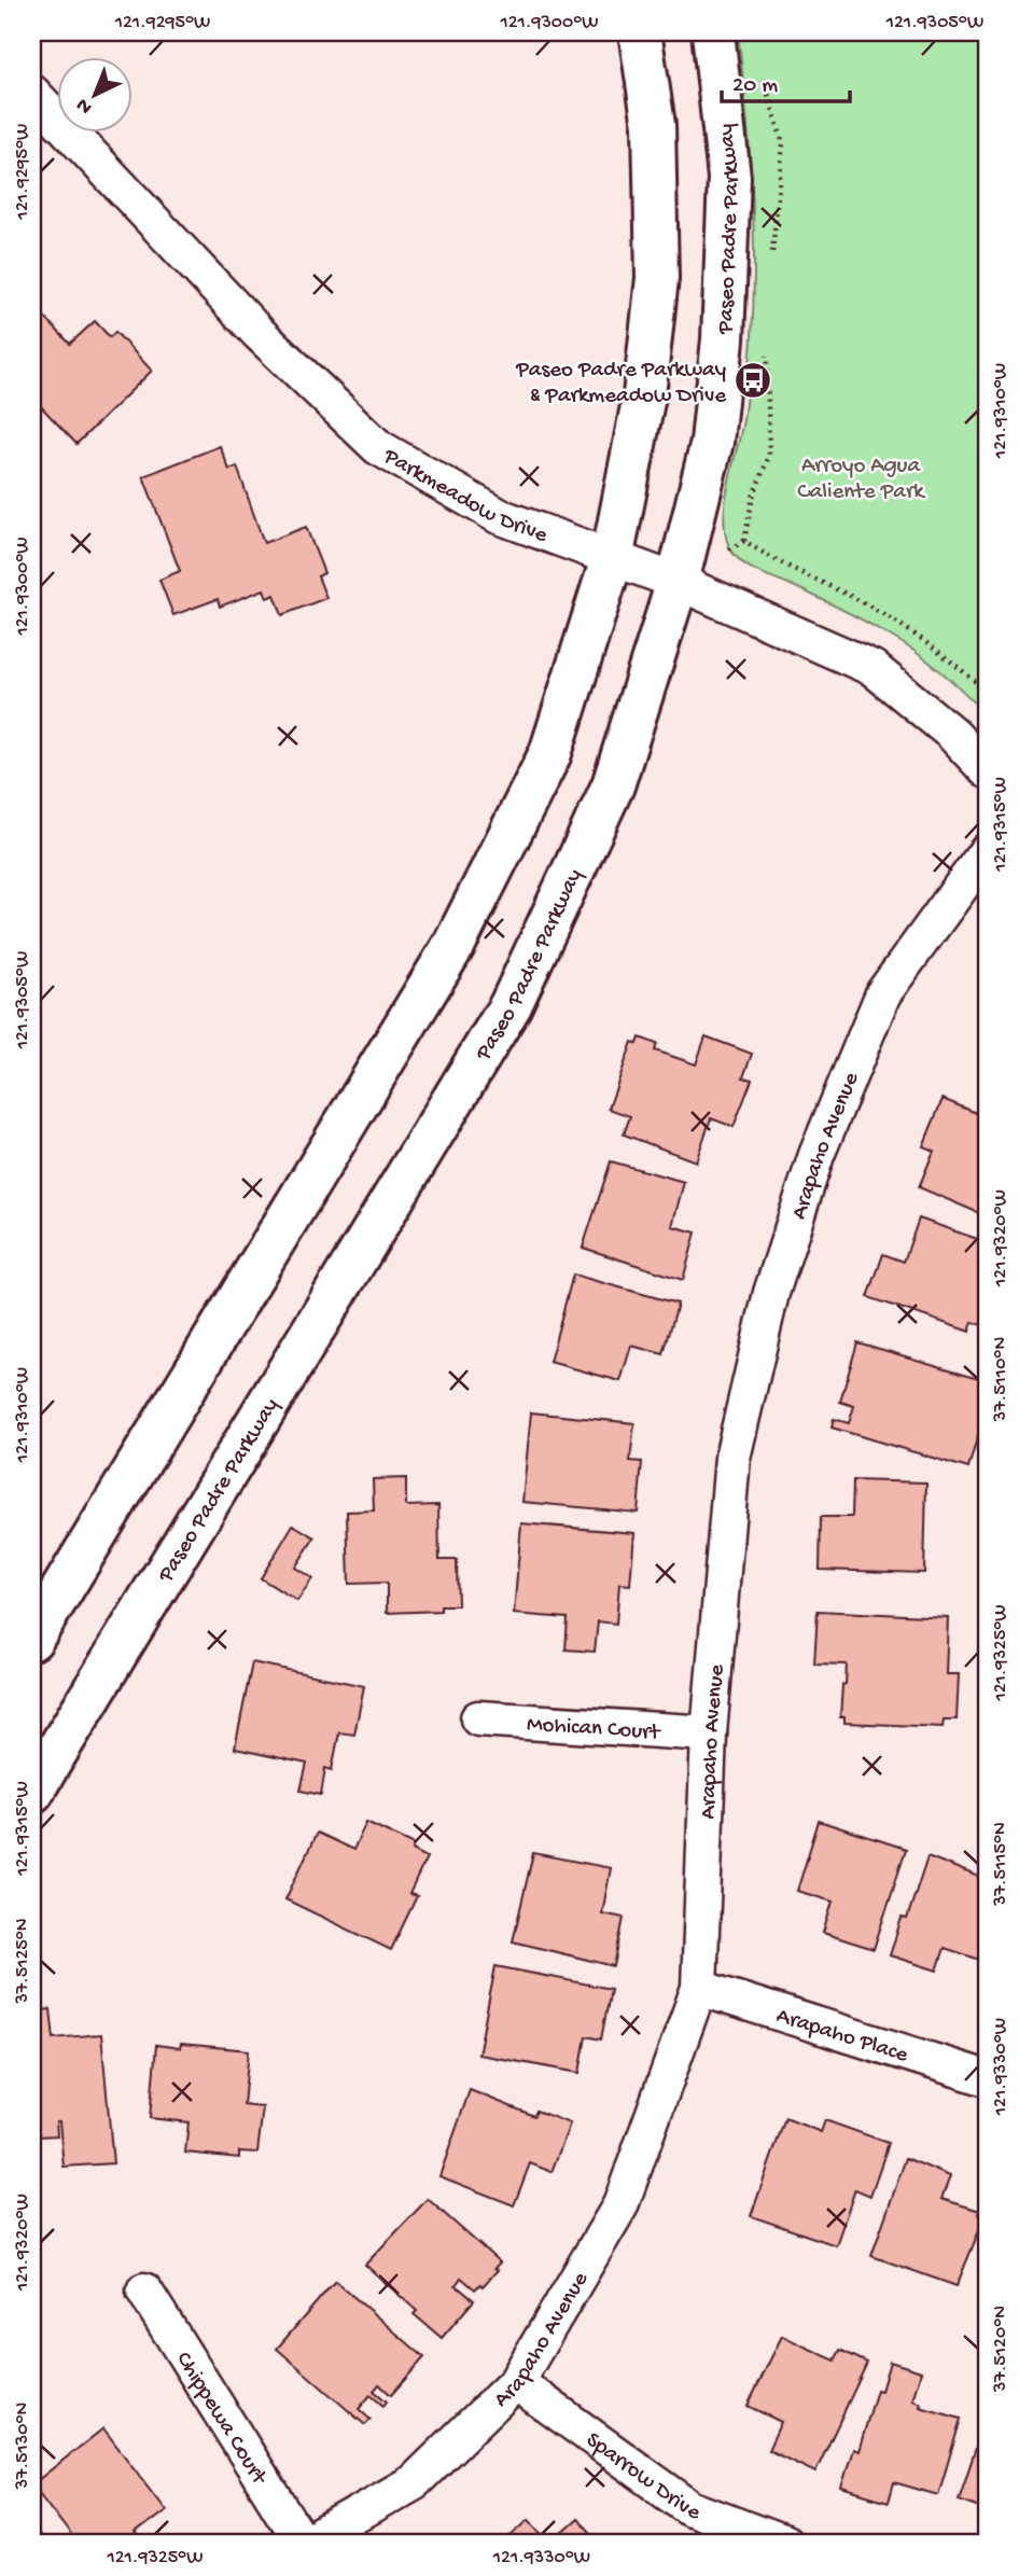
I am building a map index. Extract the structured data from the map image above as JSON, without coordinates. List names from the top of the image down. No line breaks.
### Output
{"streets":{"main road":["Paseo Padre Parkway"],"street":["Parkmeadow Drive","Arapaho Avenue","Mohican Court","Arapaho Place","Chippewa Court","Sparrow Drive"]},"crossings":[["Paseo Padre Parkway","Parkmeadow Drive"],["Arapaho Avenue","Mohican Court"],["Arapaho Avenue","Arapaho Place"],["Arapaho Avenue","Chippewa Court"],["Arapaho Avenue","Sparrow Drive"]],"parks":["Arroyo Agua Caliente Park"],"places":{"bus stop":["Paseo Padre Parkway & Parkmeadow Drive"]},"scale_bar":"20 m","north":"bottom left","coordinates":["121.9295°W","121.9300°W","121.9305°W","121.9310°W","121.9315°W","121.9320°W","37.5110°N","121.9325°W","37.5115°N","37.5125°N","121.9330°W","37.5120°N","37.5130°N"]}
